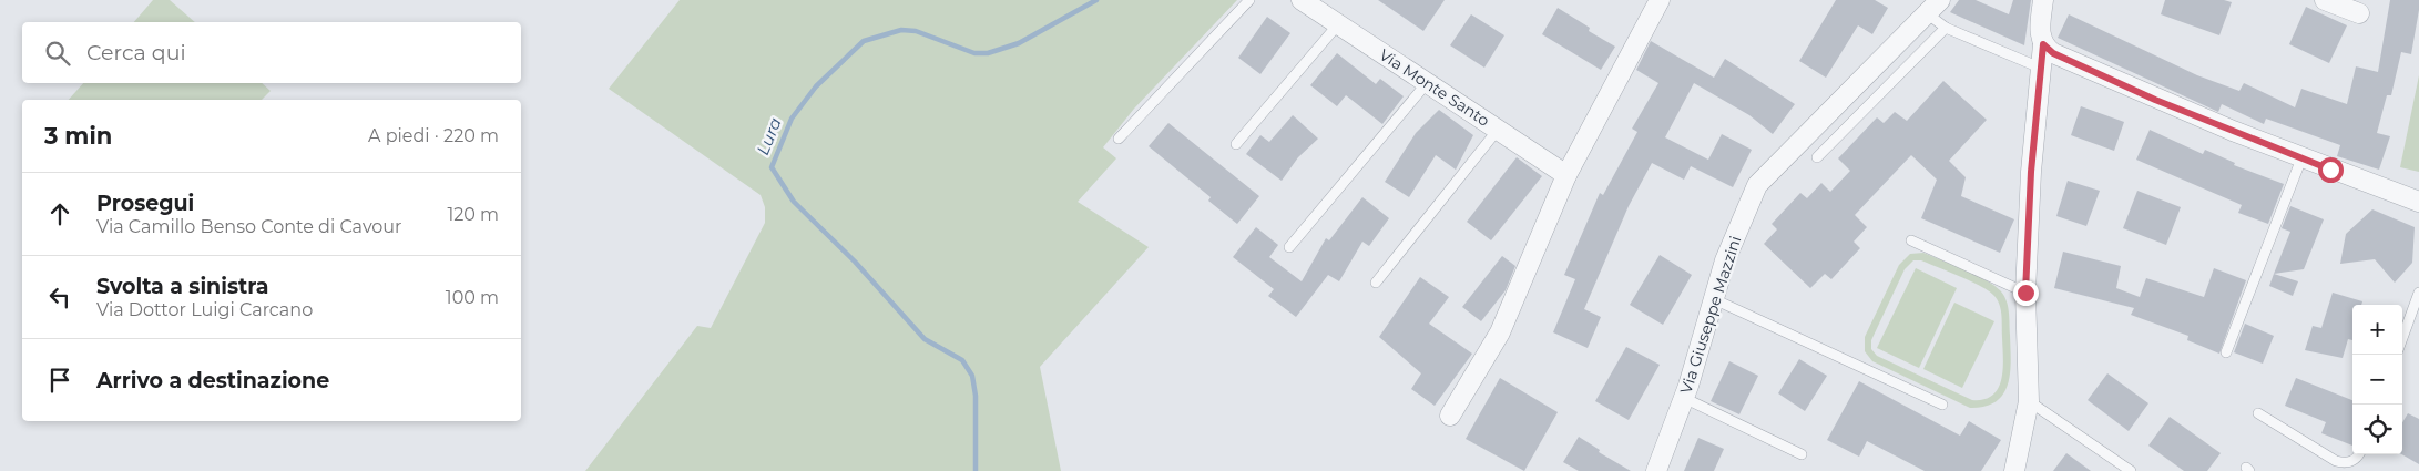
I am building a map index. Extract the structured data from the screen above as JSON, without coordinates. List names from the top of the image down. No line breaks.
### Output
{"streets":{"street":["Via Monte Santo","Via Giuseppe Mazzini"]},"water":["Lura"],"page":{"search":"Cerca qui","heading":["3 min","A piedi · 220 m"],"list":[["Prosegui","Via Camillo Benso Conte di Cavour","120 m"],["Svolta a sinistra","Via Dottor Luigi Carcano","100 m"],"Arrivo a destinazione"],"map_buttons":["+","−"]}}
